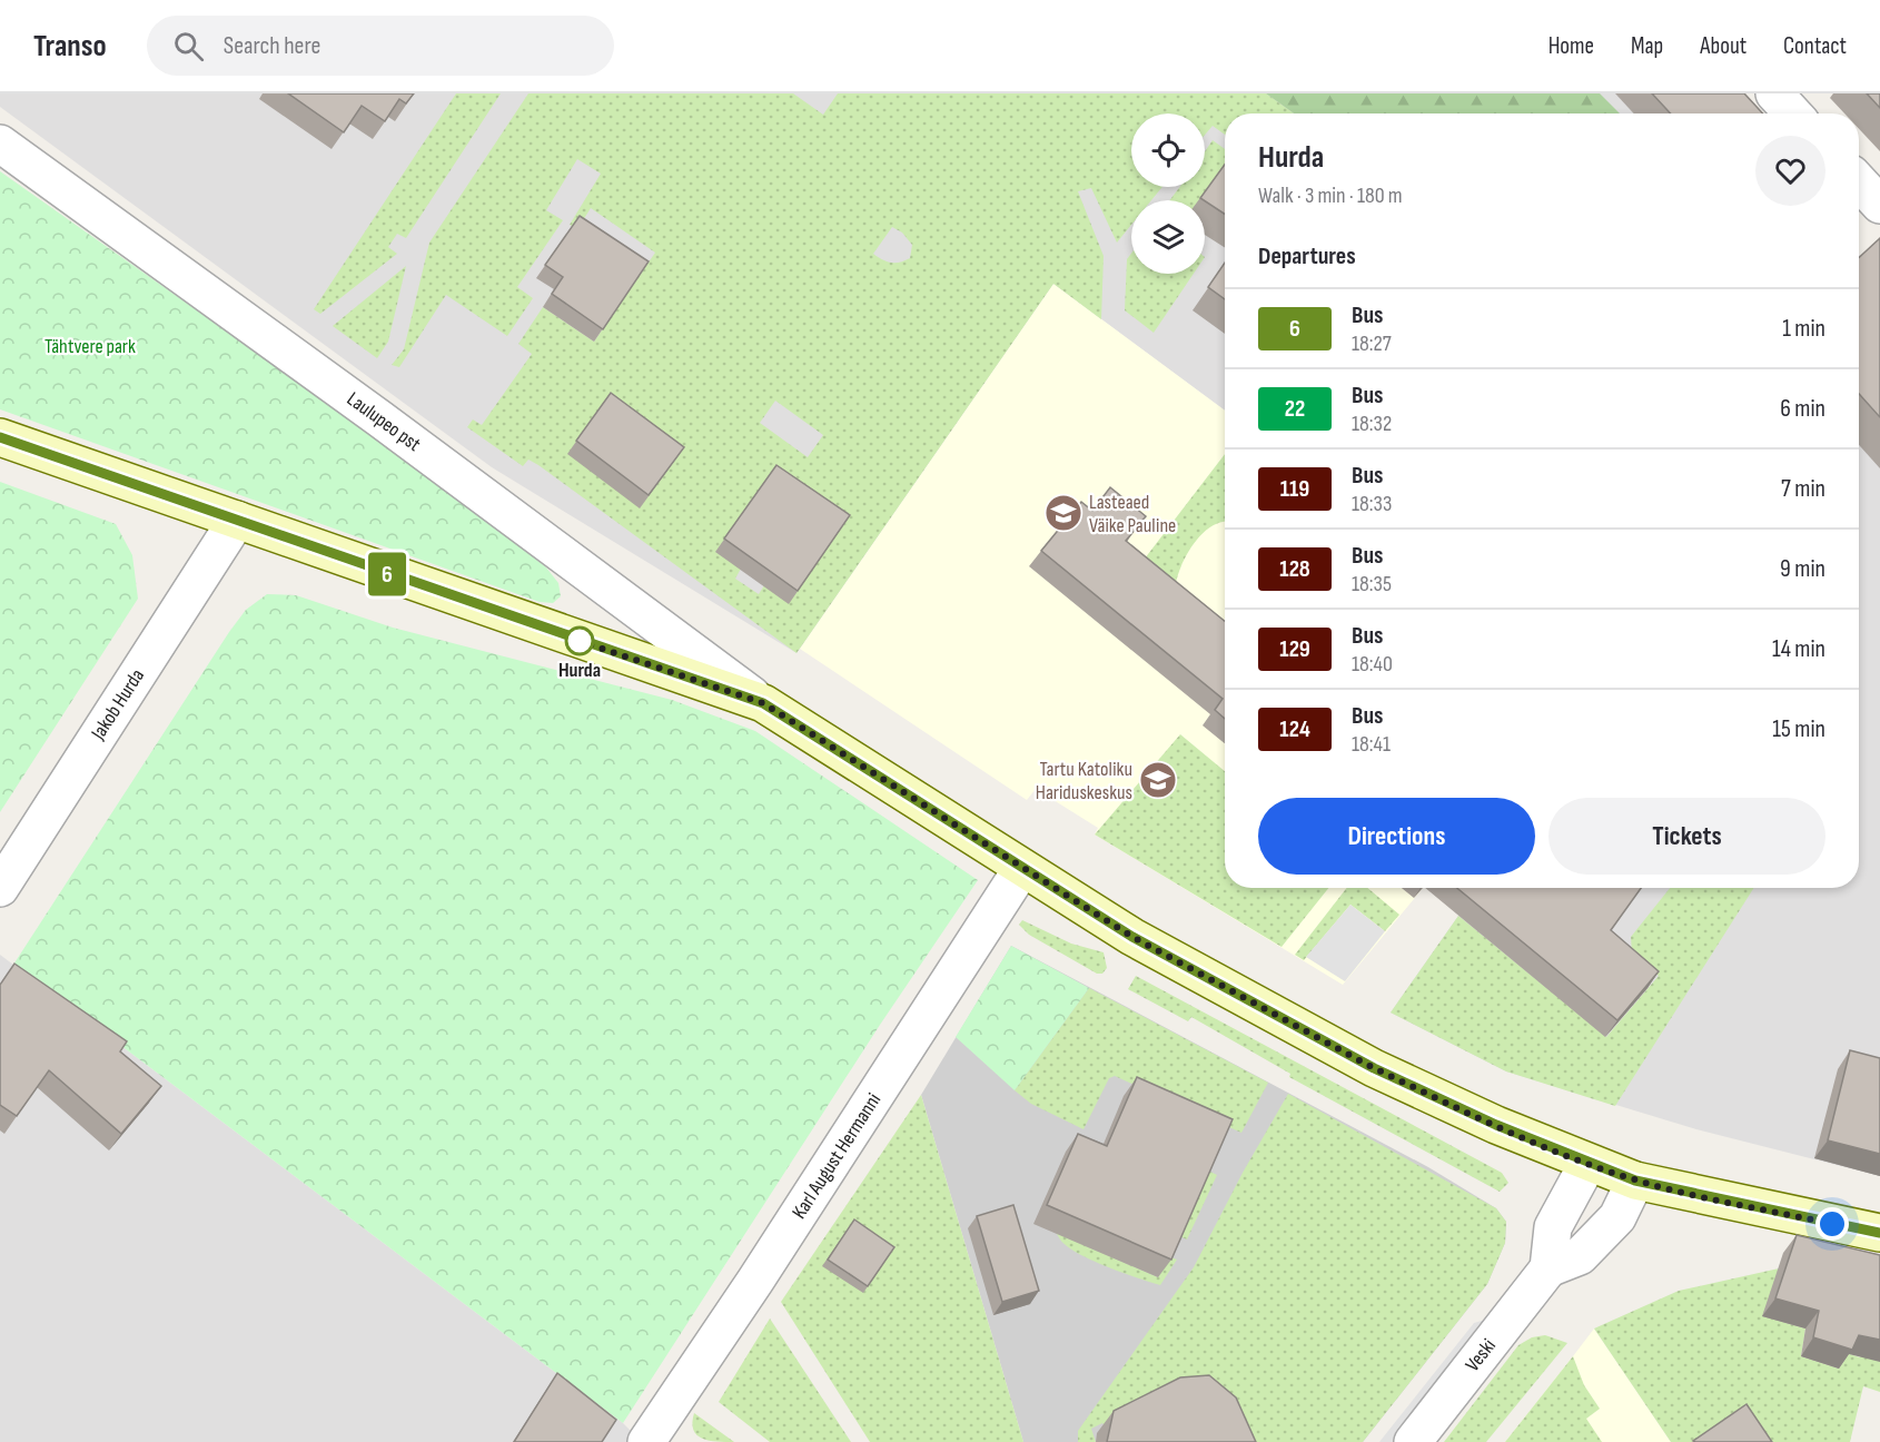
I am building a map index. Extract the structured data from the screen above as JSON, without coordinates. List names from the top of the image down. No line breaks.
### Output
{"streets":{"street":["Laulupeo pst","Jakob Hurda","Karl August Hermanni","Veski"]},"parks":["Tähtvere park"],"places":{"school or university":["Lasteaed Väike Pauline","Tartu Katoliku Hariduskeskus"],"other":["Hurda"]},"lines":["bus line 6"],"page":{"header":"Transo","search":"Search here","nav":["Home","Map","About","Contact"],"on_map":"6","heading":[["Hurda","Walk · 3 min · 180 m"],"Departures"],"list":[{"mark":"6","name":"Bus","note":"18:27","value":"1 min"},{"mark":"22","name":"Bus","note":"18:32","value":"6 min"},{"mark":"119","name":"Bus","note":"18:33","value":"7 min"},{"mark":"128","name":"Bus","note":"18:35","value":"9 min"},{"mark":"129","name":"Bus","note":"18:40","value":"14 min"},{"mark":"124","name":"Bus","note":"18:41","value":"15 min"}],"buttons":["Directions","Tickets"]}}
